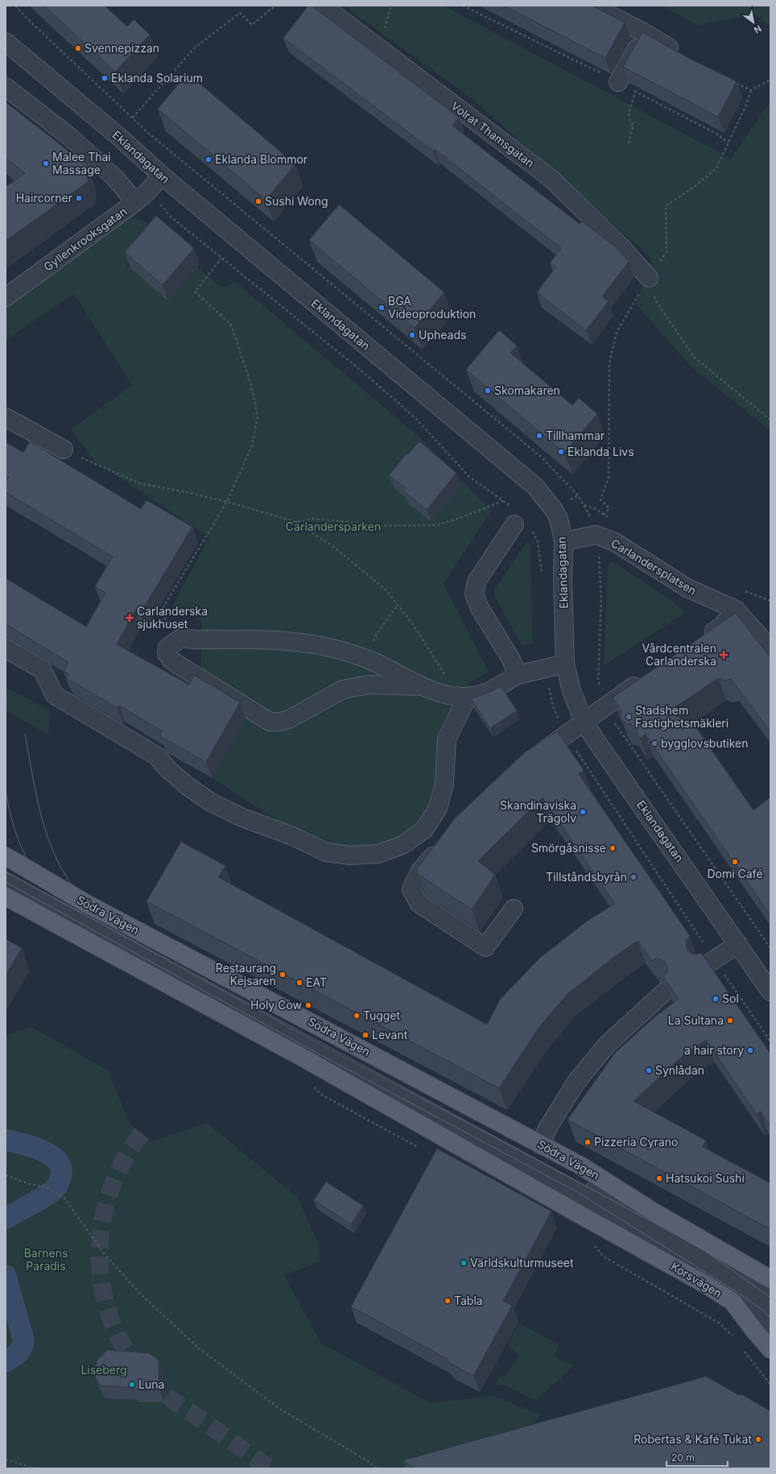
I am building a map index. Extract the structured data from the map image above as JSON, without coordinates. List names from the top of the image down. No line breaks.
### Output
{"streets":{"main road":["Södra Vägen","Korsvägen"],"street":["Volrat Thamsgatan","Eklandagatan","Gyllenkrooksgatan","Carlandersplatsen"]},"crossings":[["Eklandagatan","Gyllenkrooksgatan"]],"parks":["Carlandersparken","Barnens Paradis","Liseberg"],"places":{"other":["Svennepizzan","Eklanda Solarium","Eklanda Blommor","Malee Thai Massage","Haircorner","Sushi Wong","BGA Videoproduktion","Upheads","Skomakaren","Tillhammar","Eklanda Livs","Stadshem Fastighetsmäkleri","bygglovsbutiken","Skandinaviska Trägolv","Smörgåsnisse","Domi Café","Tillståndsbyrån","Restaurang Kejsaren","EAT","Sol","Holy Cow","Tugget","La Sultana","Levant","a hair story","Synlådan","Pizzeria Cyrano","Hatsukoi Sushi","Världskulturmuseet","Tabla","Luna","Robertas & Kafé Tukat"],"health":["Carlanderska sjukhuset","Vårdcentralen Carlanderska"]},"scale_bar":"20 m","north":"bottom right"}
